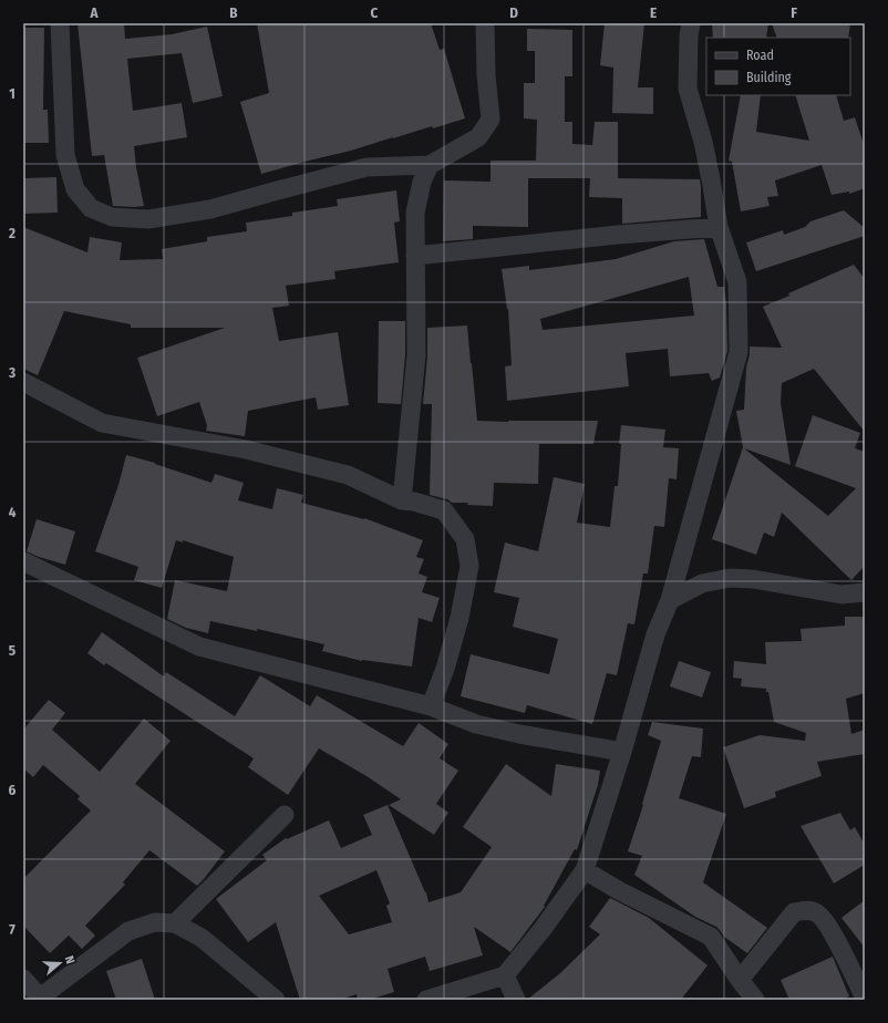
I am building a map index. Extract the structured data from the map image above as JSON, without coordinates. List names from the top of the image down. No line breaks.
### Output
{"legend":["Road","Building"],"north":"right","grid":{"columns":["A","B","C","D","E","F"],"rows":["1","2","3","4","5","6","7"]}}
